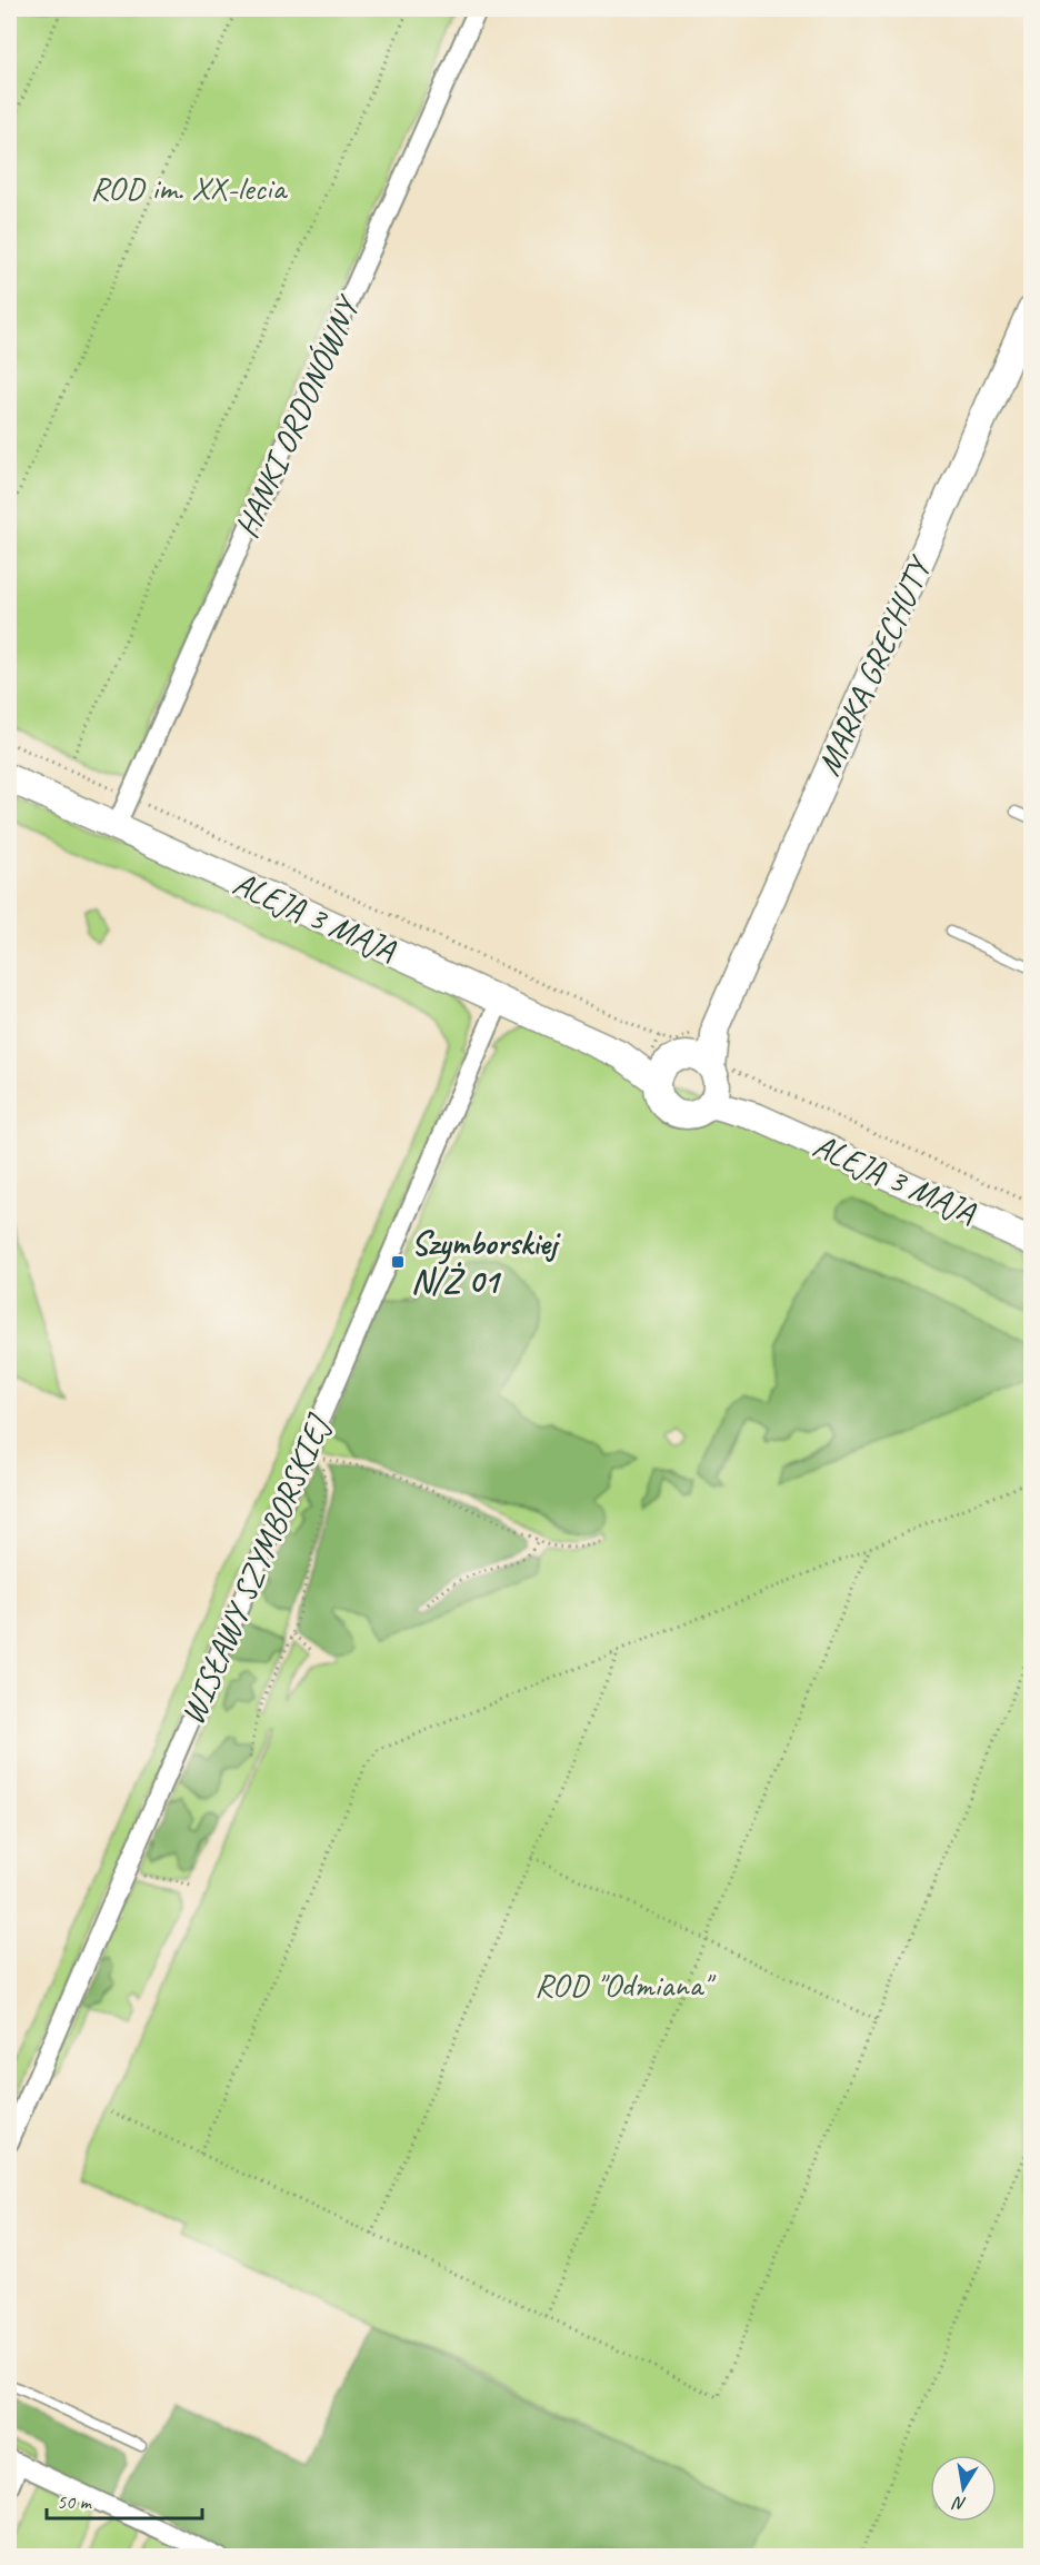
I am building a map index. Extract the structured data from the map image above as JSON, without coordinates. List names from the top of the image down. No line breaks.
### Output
{"streets":{"street":["HANKI ORDONÓWNY","MARKA GRECHUTY","ALEJA 3 MAJA","WISŁAWY SZYMBORSKIEJ"]},"crossings":[["HANKI ORDONÓWNY","ALEJA 3 MAJA"],["MARKA GRECHUTY","ALEJA 3 MAJA"],["ALEJA 3 MAJA","WISŁAWY SZYMBORSKIEJ"]],"parks":["ROD im. XX-lecia","ROD \"Odmiana\""],"places":{"transit":["Szymborskiej N/Ż 01"]},"scale_bar":"50 m","north":"bottom"}
